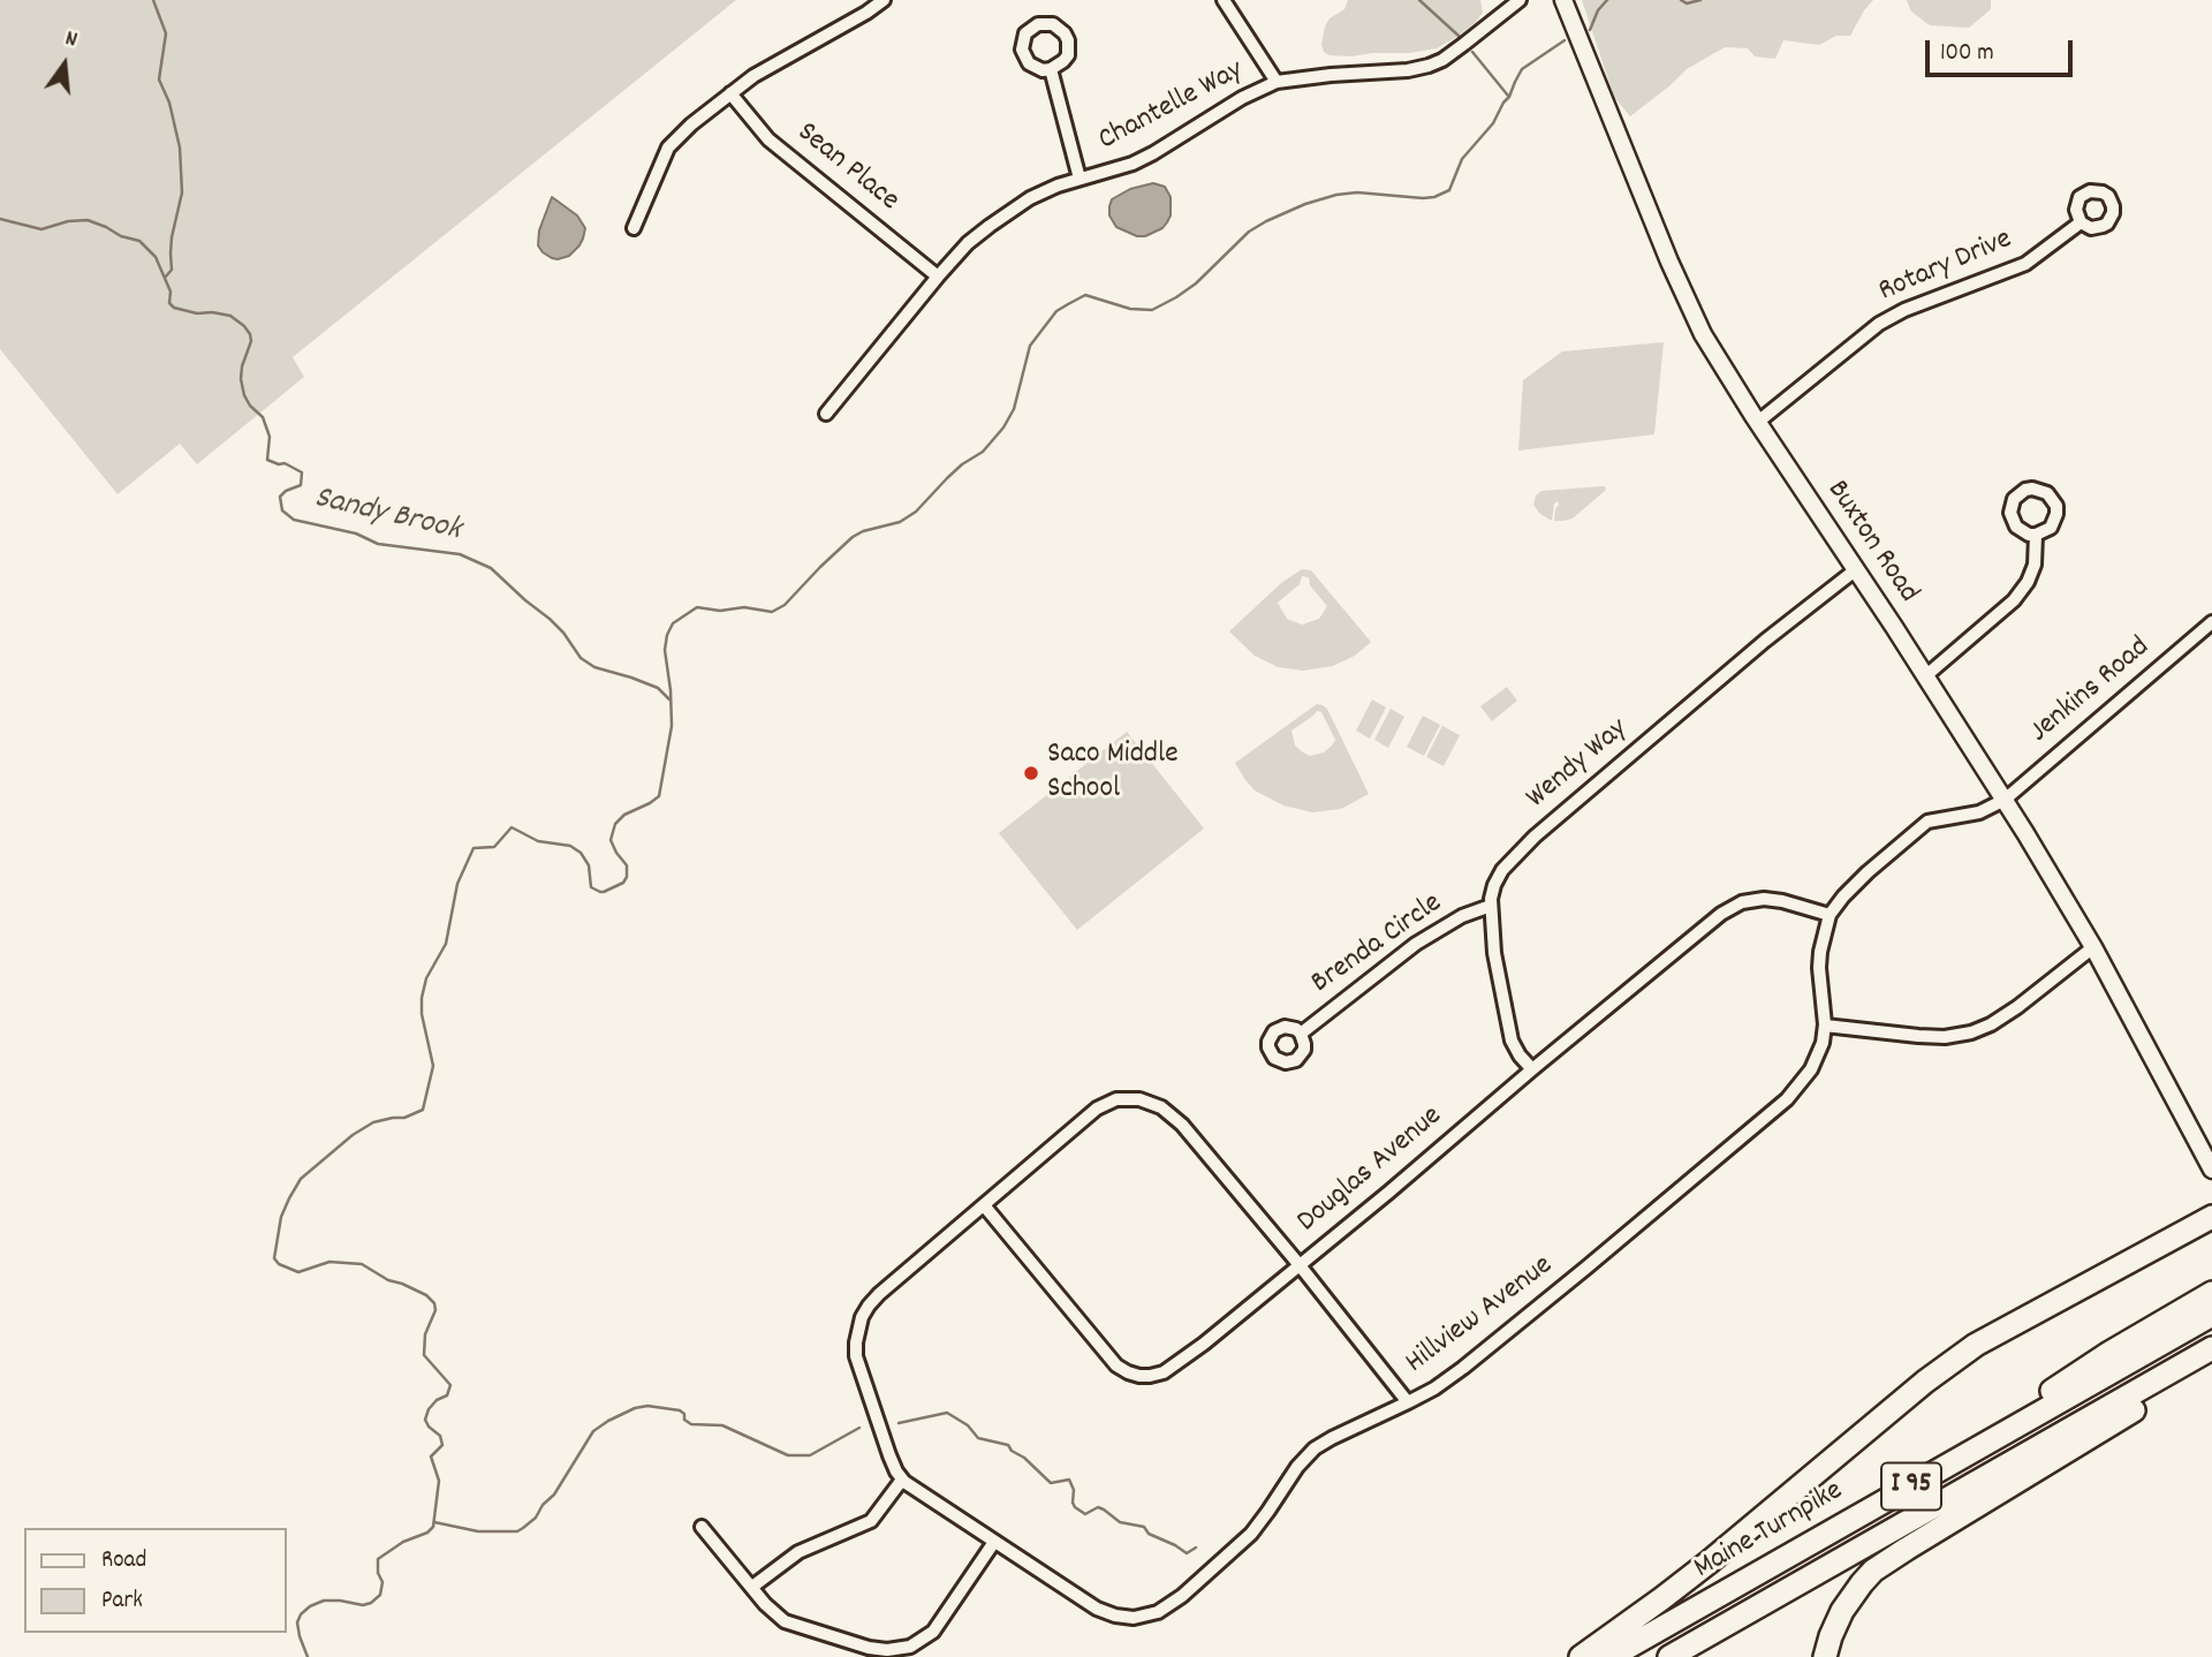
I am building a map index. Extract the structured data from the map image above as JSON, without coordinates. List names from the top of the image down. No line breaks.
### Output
{"streets":{"highway":["I 95","Maine Turnpike"],"main road":["Buxton Road"],"street":["Chantelle Way","Sean Place","Rotary Drive","Jenkins Road","Wendy Way","Brenda Circle","Douglas Avenue","Hillview Avenue"]},"crossings":[["Chantelle Way","Sean Place"],["Rotary Drive","Buxton Road"],["Buxton Road","Jenkins Road"],["Buxton Road","Wendy Way"],["Buxton Road","Hillview Avenue"],["Jenkins Road","Hillview Avenue"],["Wendy Way","Brenda Circle"],["Wendy Way","Douglas Avenue"],["Douglas Avenue","Hillview Avenue"]],"water":["Sandy Brook"],"places":["Saco Middle School"],"legend":["Road","Park"],"scale_bar":"100 m","north":"top"}
